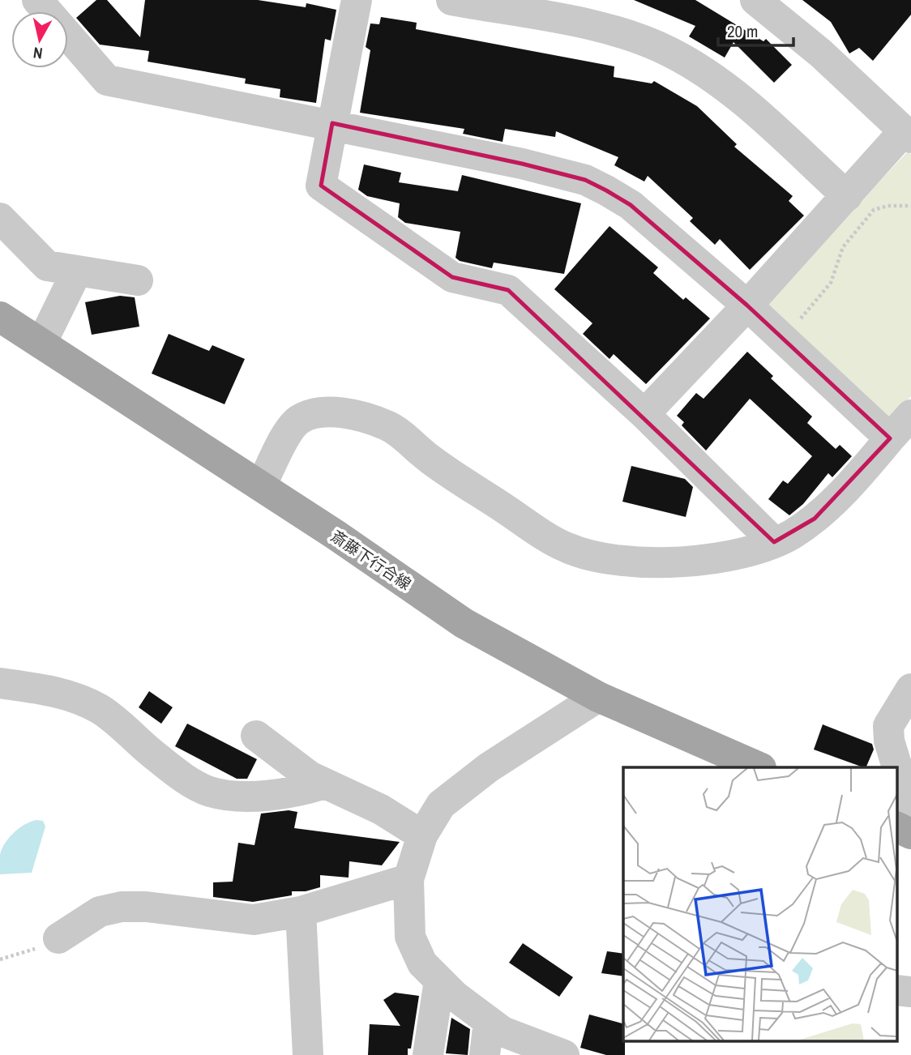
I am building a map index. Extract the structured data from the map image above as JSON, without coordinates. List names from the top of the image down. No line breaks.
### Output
{"streets":{"main road":["斎藤下行合線"]},"scale_bar":"20 m","north":"bottom"}
